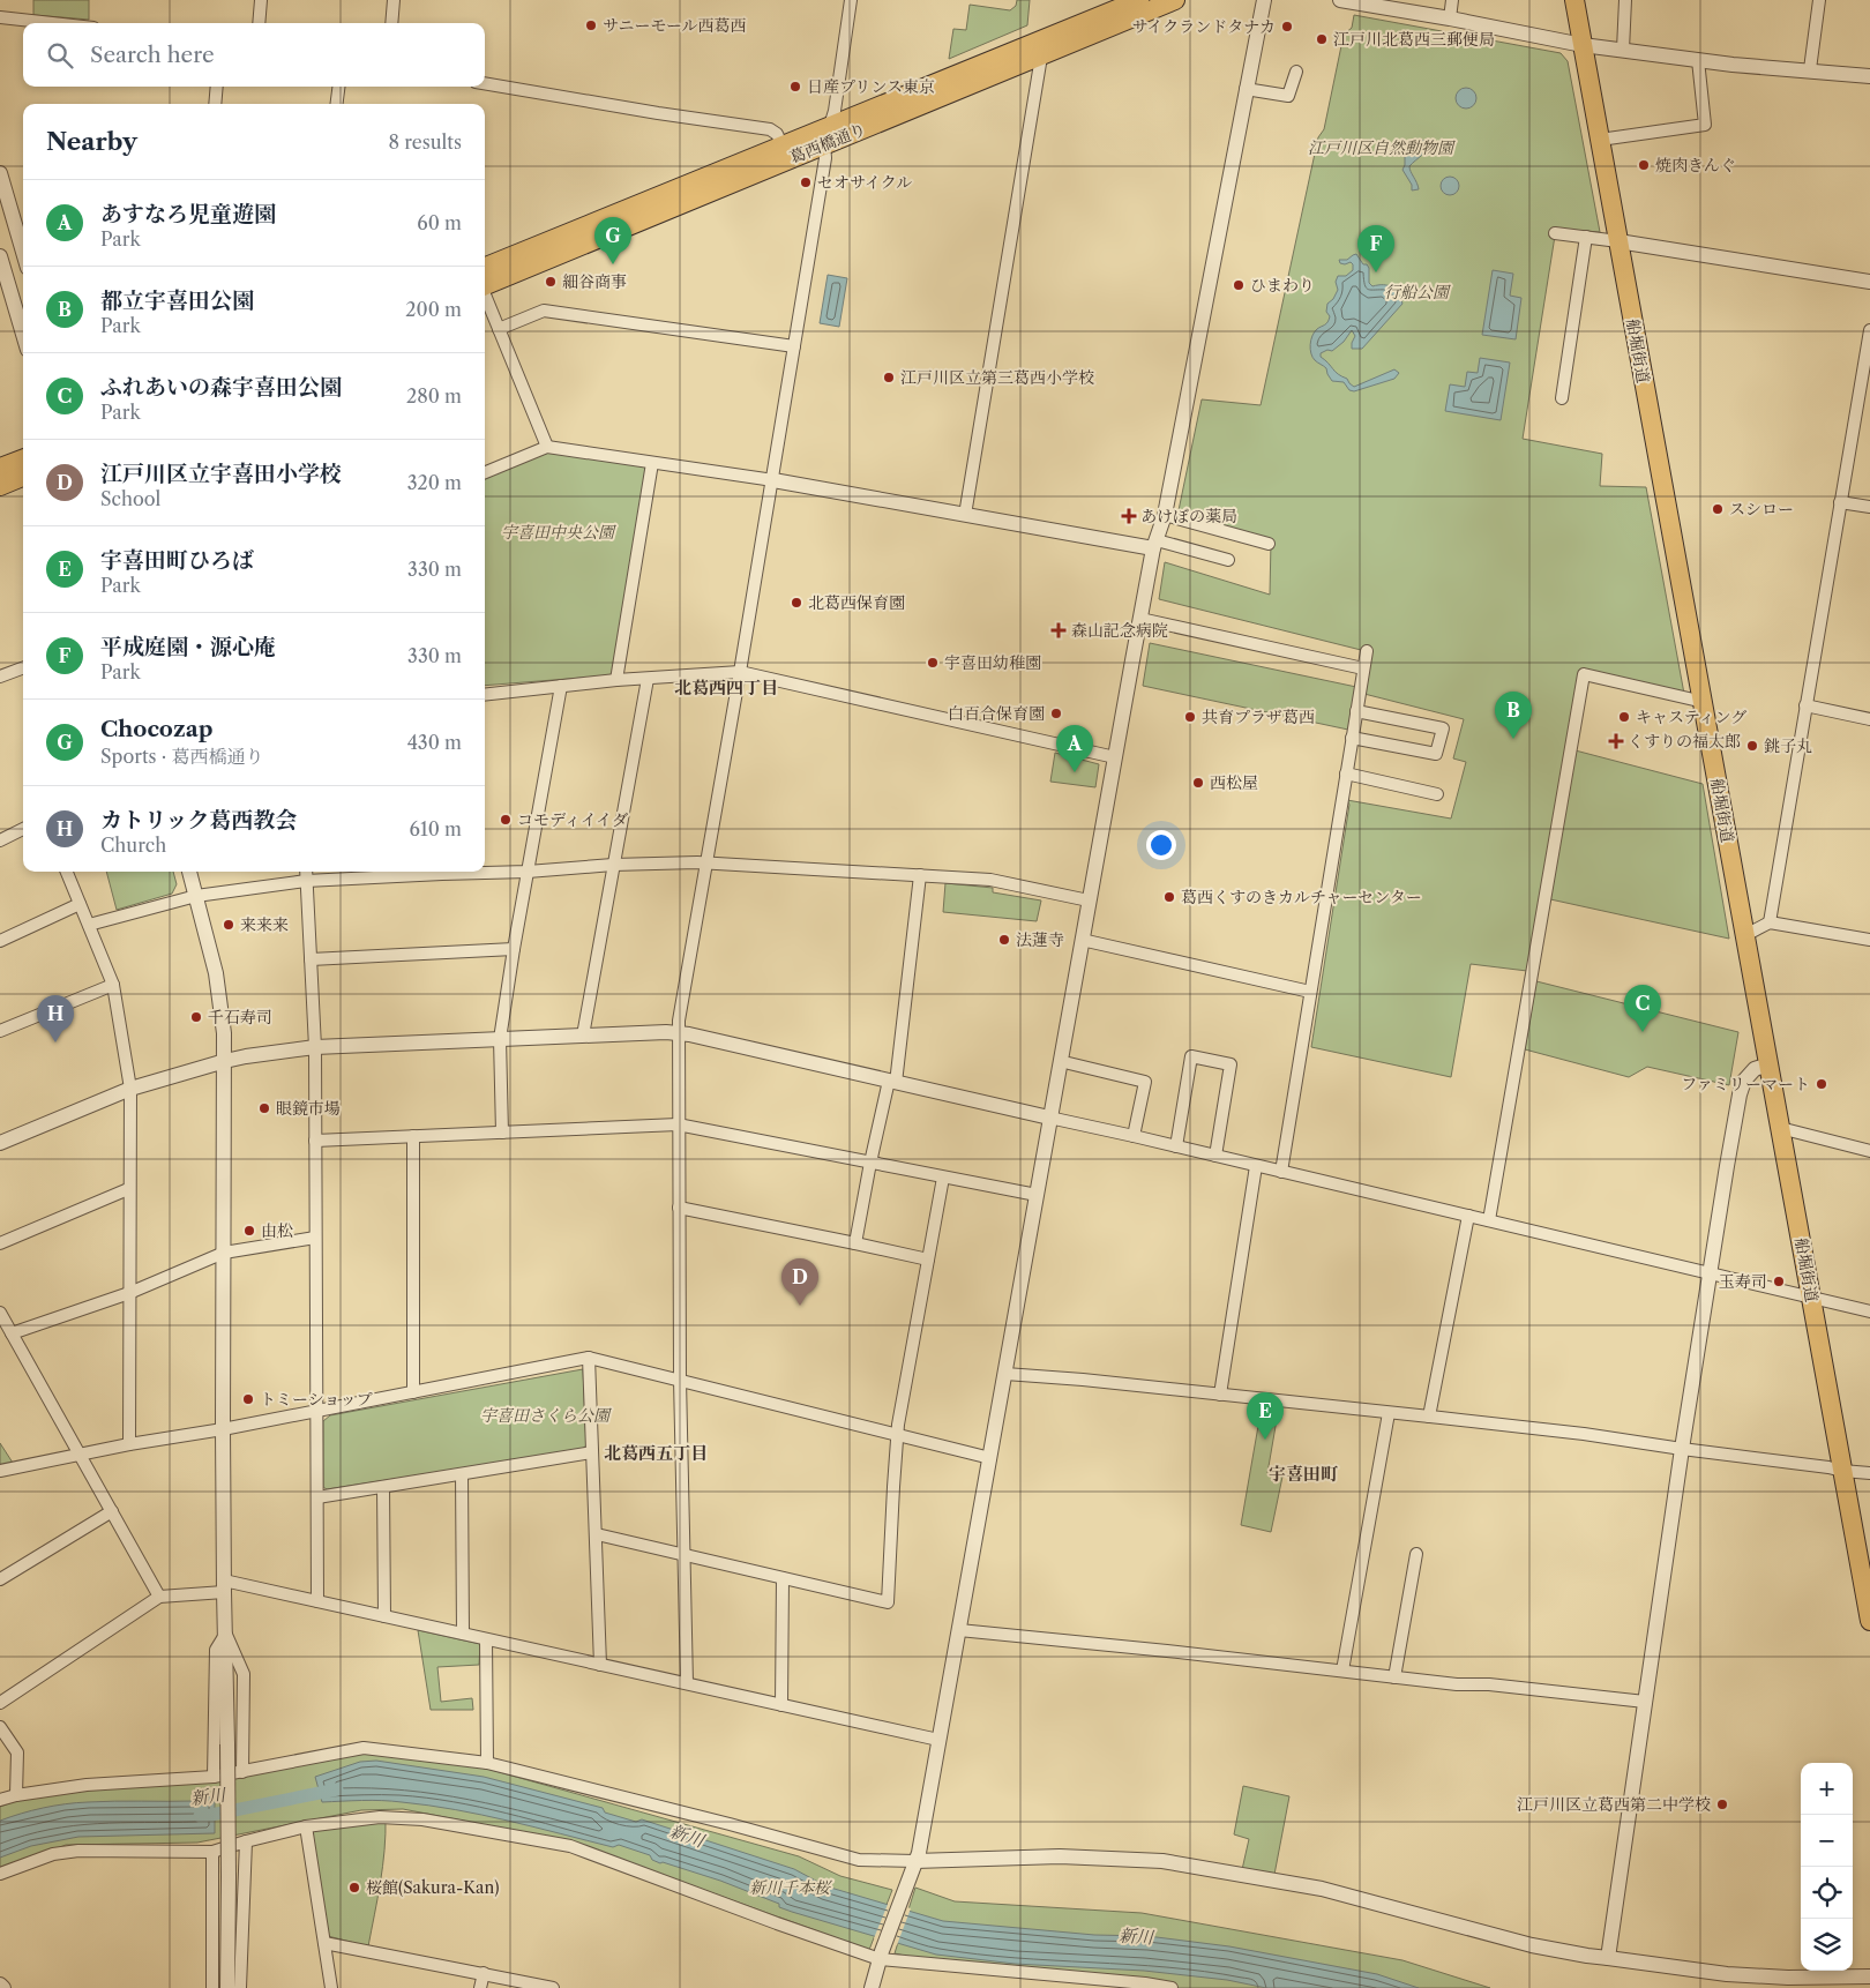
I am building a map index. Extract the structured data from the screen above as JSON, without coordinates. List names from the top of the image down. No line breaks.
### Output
{"streets":{"main road":["葛西橋通り","船堀街道"]},"districts":["北葛西四丁目","北葛西五丁目","宇喜田町"],"water":["新川"],"parks":["江戸川区自然動物園","行船公園","宇喜田中央公園","宇喜田さくら公園","新川千本桜"],"places":{"other":["サニーモール西葛西","サイクランドタナカ","江戸川北葛西三郵便局","日産プリンス東京","焼肉きんぐ","セオサイクル","細谷商事","ひまわり","江戸川区立第三葛西小学校","スシロー","北葛西保育園","宇喜田幼稚園","白百合保育園","共育プラザ葛西","キャスティング","銚子丸","西松屋","コモディイイダ","葛西くすのきカルチャーセンター","来来来","法蓮寺","千石寿司","ファミリーマート","眼鏡市場","由松","玉寿司","トミーショップ","江戸川区立葛西第二中学校","桜館(Sakura-Kan)"],"health":["あけぼの薬局","森山記念病院","くすりの福太郎"]},"page":{"search":"Search here","heading":["Nearby","8 results"],"list":[{"mark":"A","name":"あすなろ児童遊園","note":"Park","value":"60 m"},{"mark":"B","name":"都立宇喜田公園","note":"Park","value":"200 m"},{"mark":"C","name":"ふれあいの森宇喜田公園","note":"Park","value":"280 m"},{"mark":"D","name":"江戸川区立宇喜田小学校","note":"School","value":"320 m"},{"mark":"E","name":"宇喜田町ひろば","note":"Park","value":"330 m"},{"mark":"F","name":"平成庭園・源心庵","note":"Park","value":"330 m"},{"mark":"G","name":"Chocozap","note":"Sports · 葛西橋通り","value":"430 m"},{"mark":"H","name":"カトリック葛西教会","note":"Church","value":"610 m"}],"pins":["G","F","B","A","C","H","D","E"],"map_buttons":["+","−"]}}
